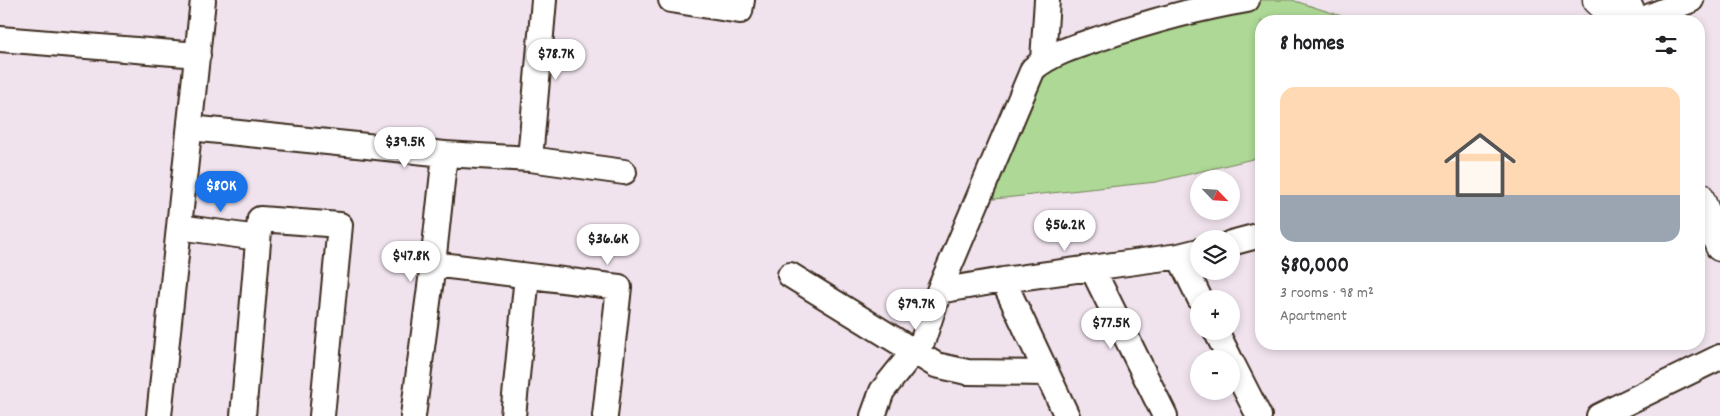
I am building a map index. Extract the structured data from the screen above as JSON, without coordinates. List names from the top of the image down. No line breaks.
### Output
{"north":"bottom right","page":{"heading":"8 homes","price":["$78.7K","$39.5K","$80K","$56.2K","$36.6K","$47.8K","$79.7K","$77.5K"],"list":[{"name":"$80,000","note":"3 rooms · 98 m² · Apartment"}],"map_buttons":["+","−"]}}
